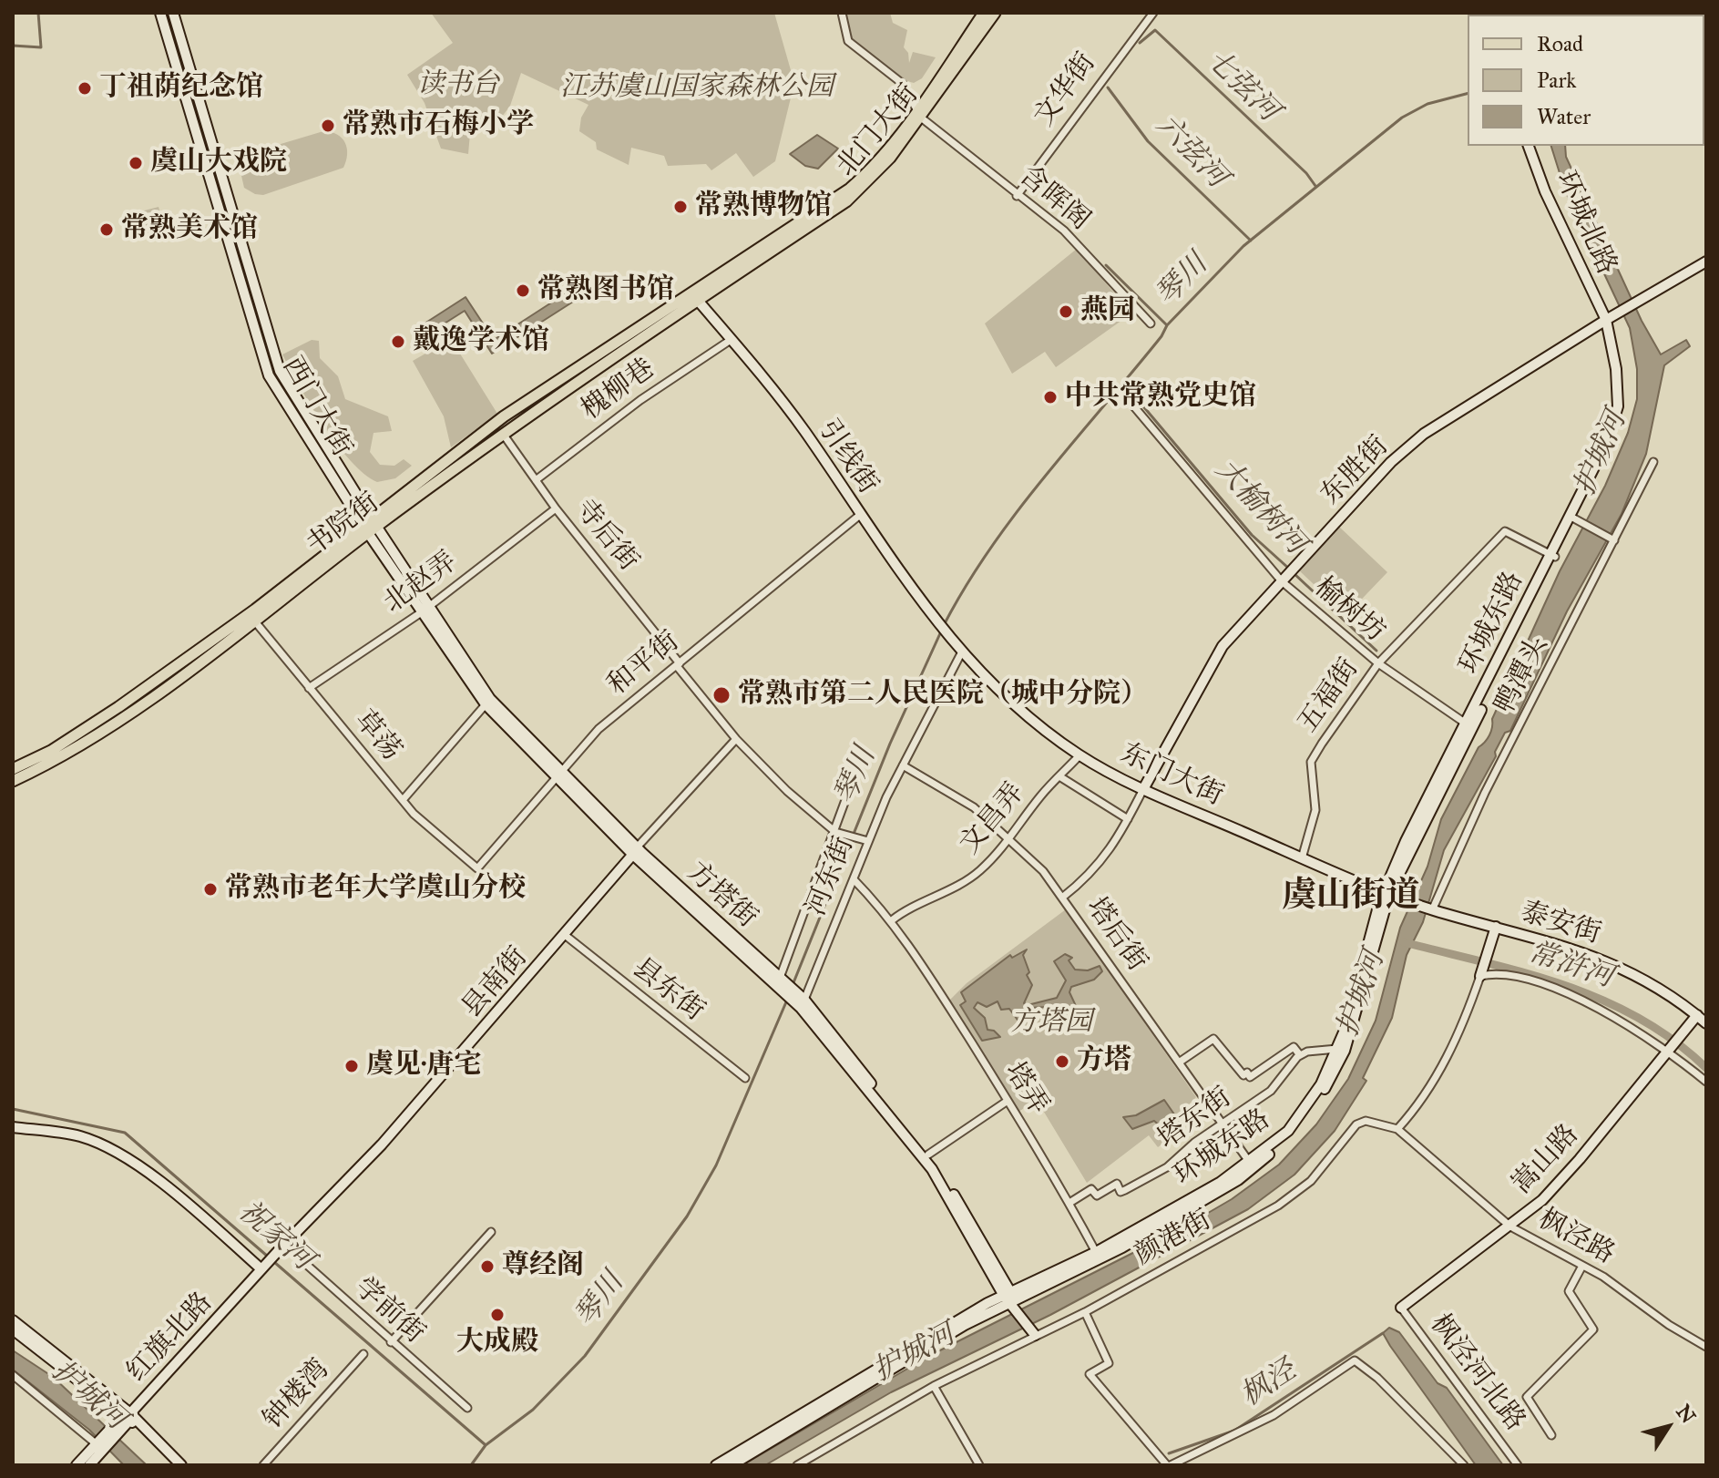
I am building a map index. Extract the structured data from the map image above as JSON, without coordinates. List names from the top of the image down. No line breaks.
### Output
{"streets":{"main road":["北门大街","书院街"],"street":["文华街","含晖阁","环城北路","槐柳巷","西门大街","引线街","东胜街","寺后街","北赵弄","榆树坊","环城东路","和平街","鸭潭头","五福街","草荡","东门大街","文昌弄","河东街","方塔街","泰安街","塔后街","县南街","县东街","塔弄","塔东街","嵩山路","枫泾路","颜港街","学前街","红旗北路","枫泾河北路","钟楼湾"]},"crossings":[["文华街","含晖阁"],["北门大街","含晖阁"],["北门大街","引线街"],["北门大街","书院街"],["环城北路","东胜街"],["环城北路","环城东路"],["槐柳巷","引线街"],["槐柳巷","寺后街"],["西门大街","书院街"],["西门大街","方塔街"],["引线街","书院街"],["引线街","和平街"],["引线街","东门大街"],["引线街","河东街"],["东胜街","榆树坊"],["东胜街","环城东路"],["东胜街","东门大街"],["书院街","寺后街"],["书院街","草荡"],["书院街","方塔街"],["寺后街","北赵弄"],["寺后街","和平街"],["寺后街","河东街"],["寺后街","县南街"],["北赵弄","草荡"],["北赵弄","方塔街"],["榆树坊","环城东路"],["榆树坊","五福街"],["环城东路","五福街"],["环城东路","东门大街"],["环城东路","方塔街"],["环城东路","泰安街"],["环城东路","塔后街"],["环城东路","塔弄"],["和平街","草荡"],["和平街","方塔街"],["鸭潭头","泰安街"],["五福街","东门大街"],["东门大街","文昌弄"],["东门大街","河东街"],["东门大街","泰安街"],["文昌弄","塔后街"],["文昌弄","塔弄"],["河东街","方塔街"],["河东街","塔后街"],["河东街","塔弄"],["方塔街","县南街"],["方塔街","颜港街"],["泰安街","嵩山路"],["塔后街","塔东街"],["县南街","县东街"],["县南街","学前街"],["县南街","红旗北路"],["塔弄","塔东街"],["嵩山路","枫泾路"],["嵩山路","枫泾河北路"],["枫泾路","颜港街"],["学前街","红旗北路"]],"districts":["虞山街道"],"water":["七弦河","六弦河","琴川","护城河","大榆树河","常浒河","祝家河","枫泾"],"parks":["读书台","江苏虞山国家森林公园","方塔园"],"places":["丁祖荫纪念馆","常熟市石梅小学","虞山大戏院","常熟博物馆","常熟美术馆","常熟图书馆","燕园","戴逸学术馆","中共常熟党史馆","常熟市第二人民医院（城中分院）","常熟市老年大学虞山分校","方塔","虞见·唐宅","尊经阁","大成殿"],"legend":["Road","Park","Water"],"north":"top right"}
